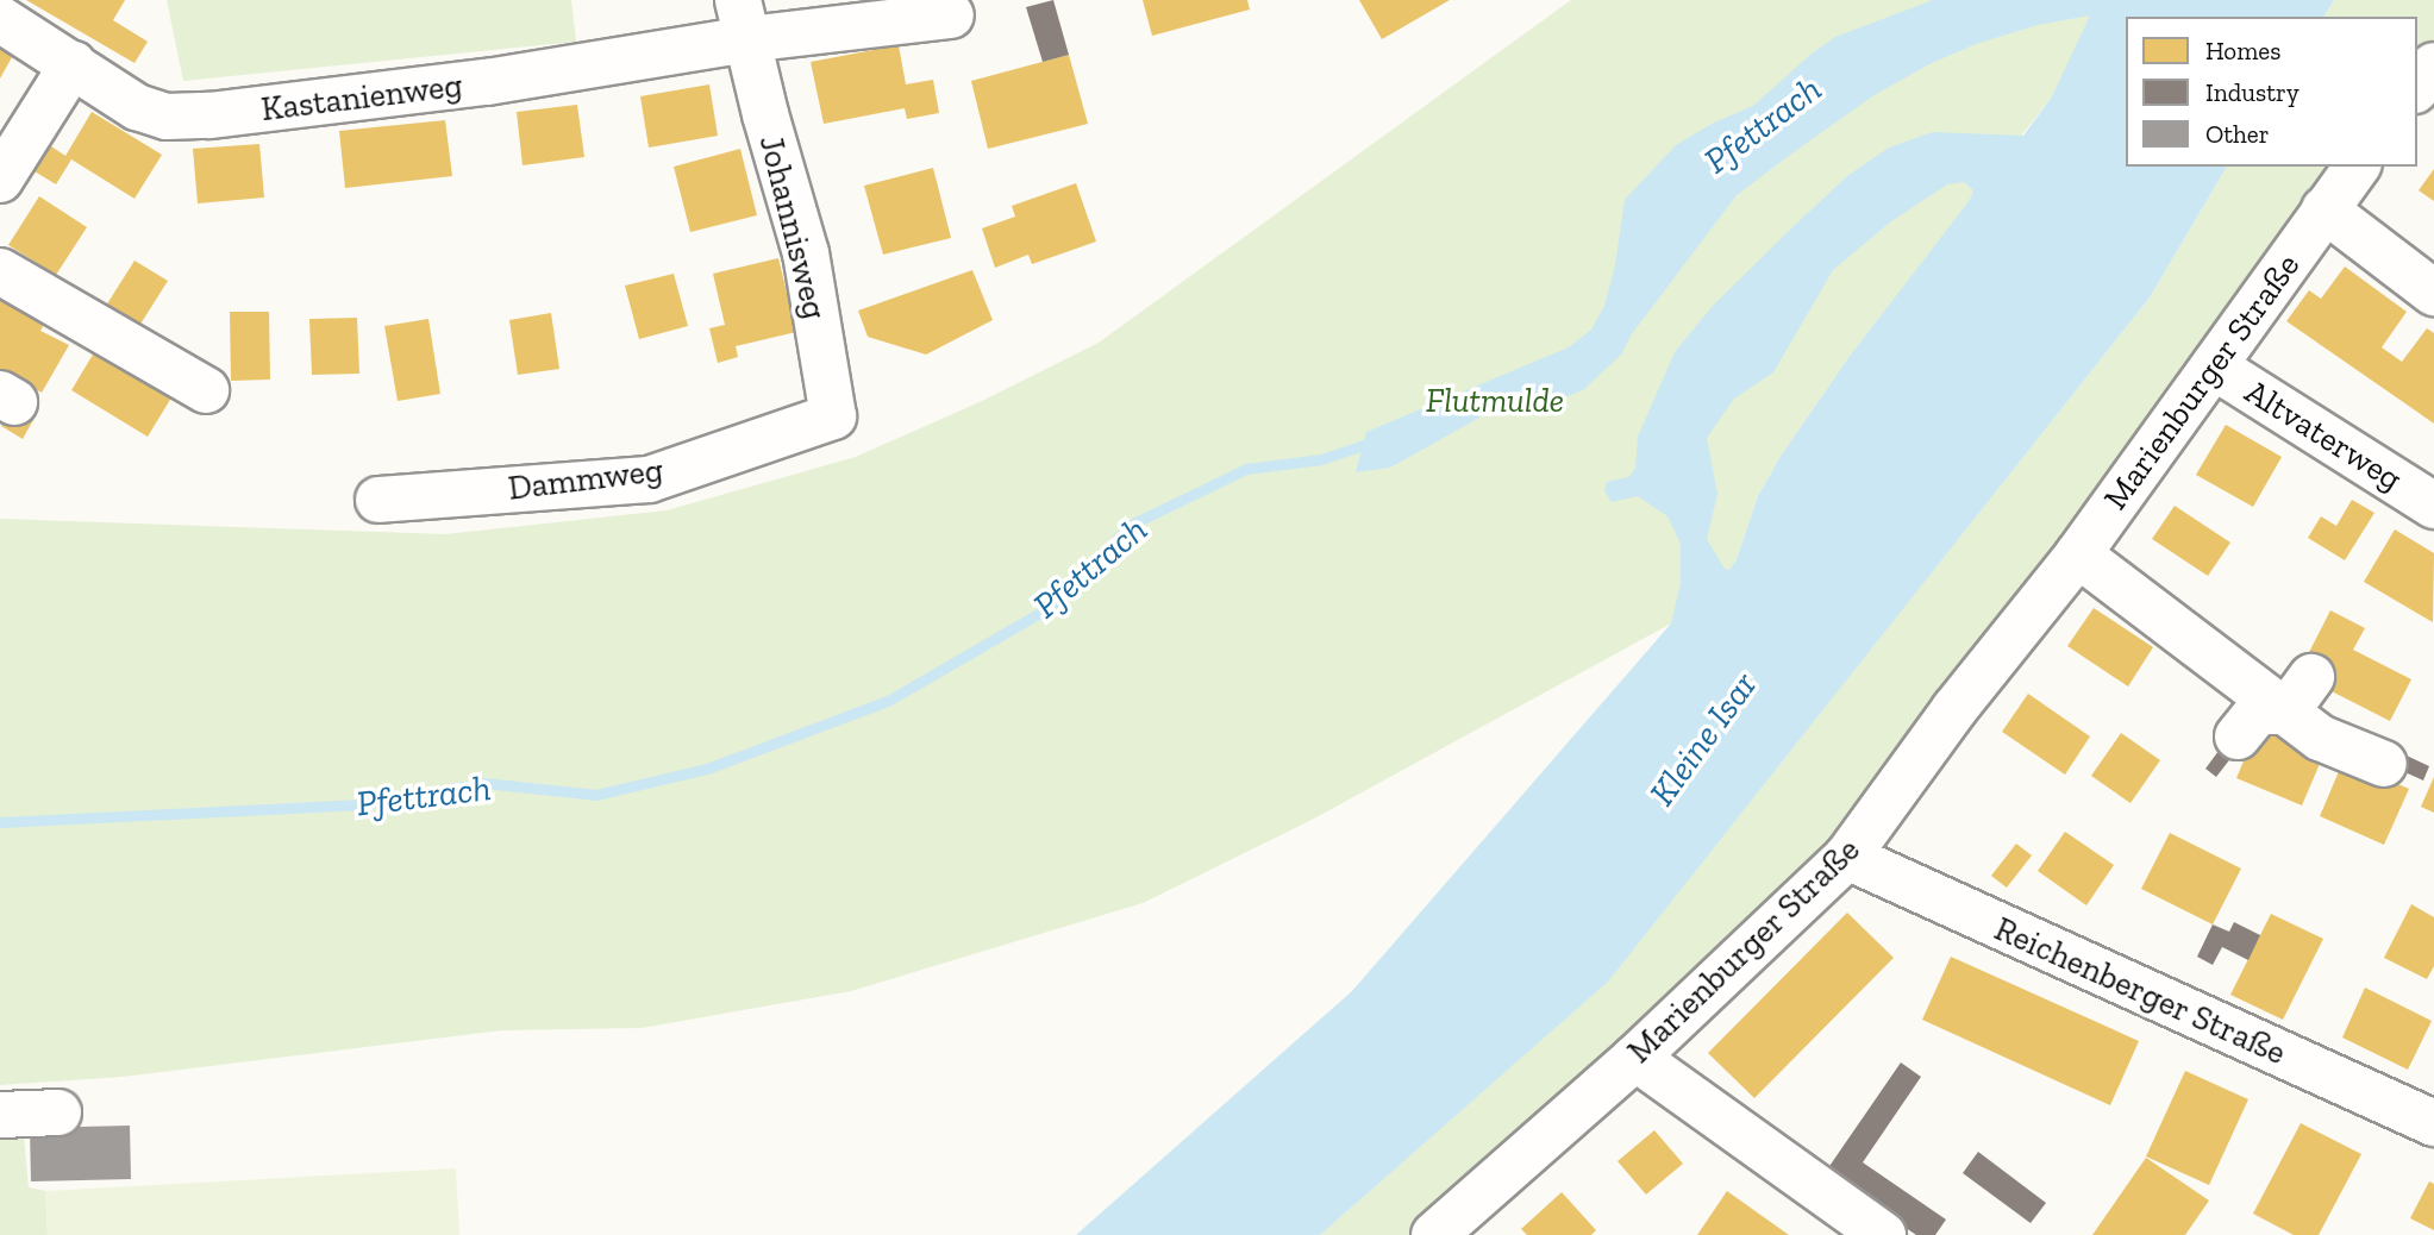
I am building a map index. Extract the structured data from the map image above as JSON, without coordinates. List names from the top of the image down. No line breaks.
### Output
{"streets":{"street":["Kastanienweg","Johannisweg","Marienburger Straße","Altvaterweg","Dammweg","Reichenberger Straße"]},"crossings":[["Kastanienweg","Johannisweg"],["Johannisweg","Dammweg"],["Marienburger Straße","Altvaterweg"],["Marienburger Straße","Reichenberger Straße"]],"water":["Pfettrach","Kleine Isar"],"parks":["Flutmulde"],"legend":["Homes","Industry","Other"]}
